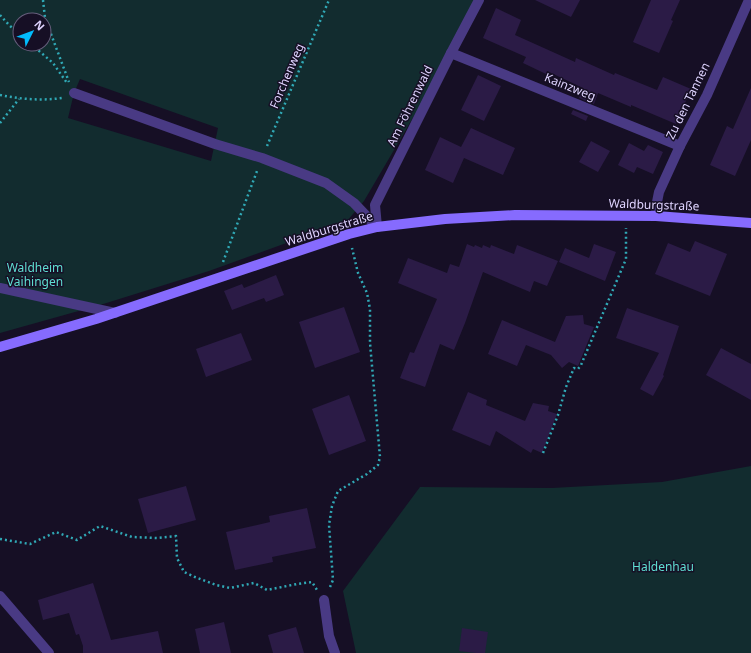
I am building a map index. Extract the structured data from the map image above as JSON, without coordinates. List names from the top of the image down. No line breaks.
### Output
{"streets":{"street":["Kainzweg","Zu den Tannen","Am Föhrenwald","Waldburgstraße"],"path":["Forchenweg"]},"crossings":[["Forchenweg","Waldburgstraße"],["Kainzweg","Zu den Tannen"],["Kainzweg","Am Föhrenwald"],["Zu den Tannen","Waldburgstraße"],["Am Föhrenwald","Waldburgstraße"]],"parks":["Waldheim Vaihingen","Haldenhau"],"north":"top right"}
